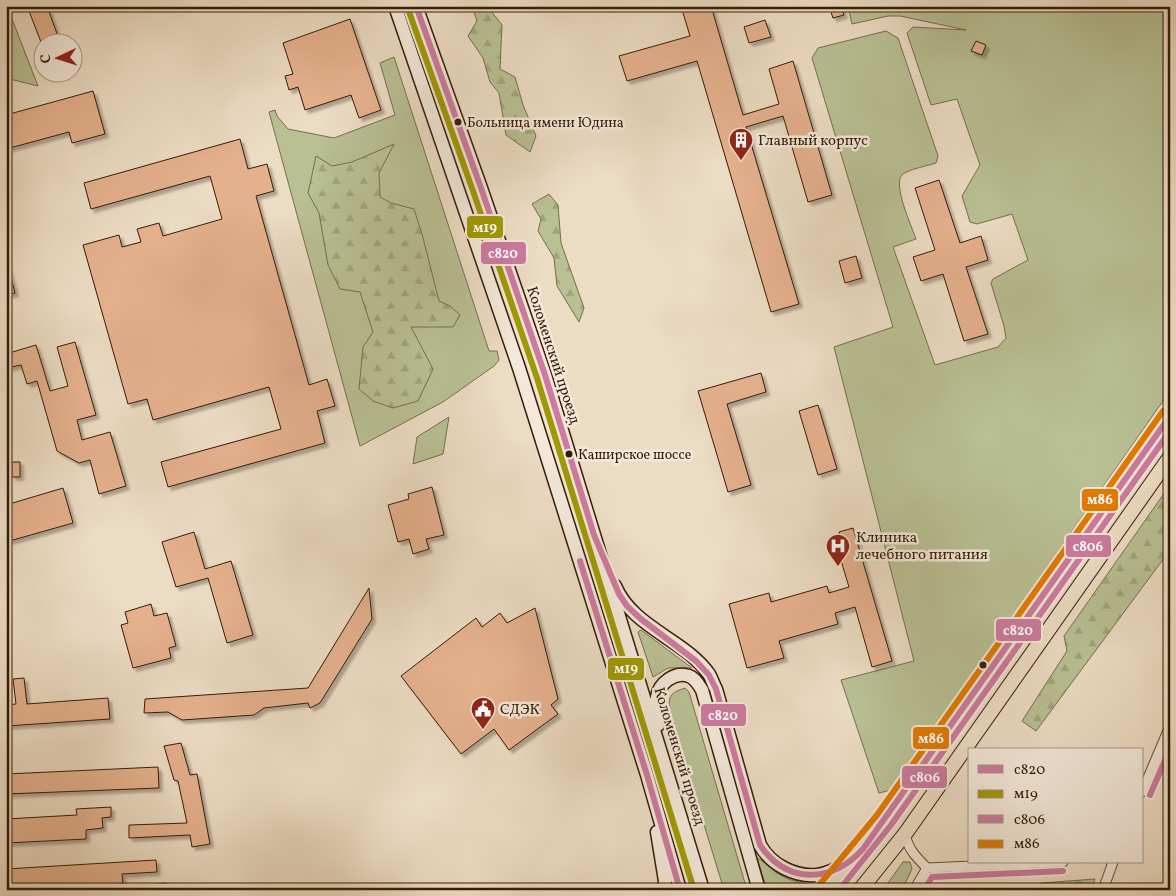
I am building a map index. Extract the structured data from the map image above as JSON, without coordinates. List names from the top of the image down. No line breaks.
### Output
{"streets":{"main road":["Коломенский проезд"]},"places":{"other":["Больница имени Юдина","Каширское шоссе"],"building":["Главный корпус"],"hospital":["Клиника лечебного питания"],"public building":["СДЭК"]},"lines":["transit line с820","transit line м19","transit line м86","transit line с806"],"legend":["с820","м19","с806","м86"],"north":"left"}
